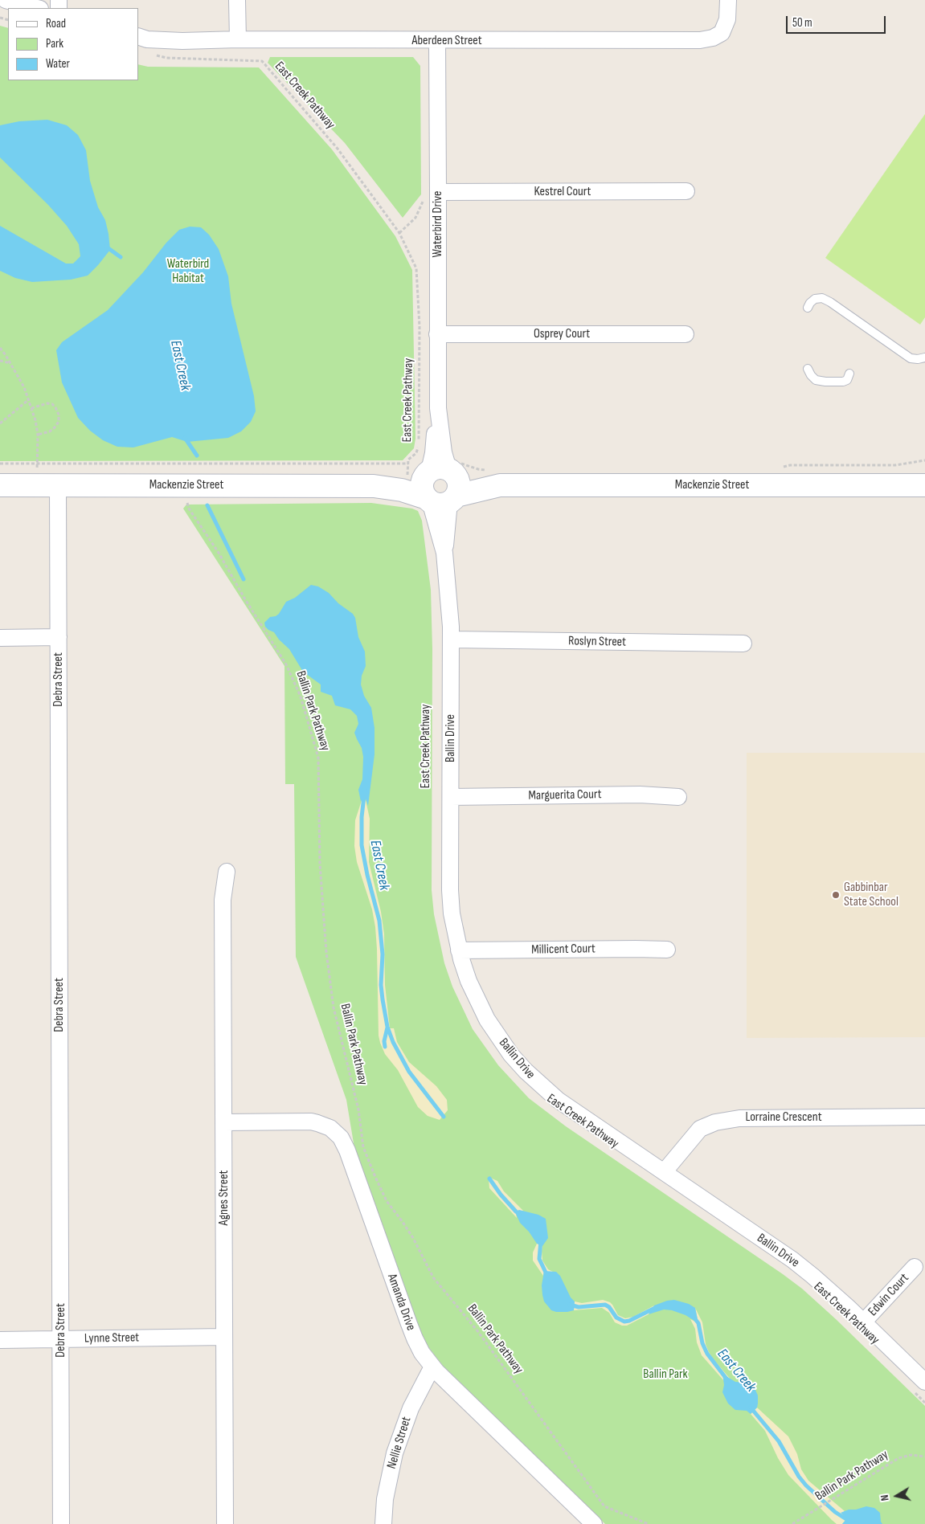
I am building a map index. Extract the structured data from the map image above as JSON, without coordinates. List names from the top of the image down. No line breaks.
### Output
{"streets":{"main road":["Mackenzie Street"],"street":["Aberdeen Street","Kestrel Court","Waterbird Drive","Osprey Court","Roslyn Street","Debra Street","Ballin Drive","Marguerita Court","Millicent Court","Lorraine Crescent","Agnes Street","Edwin Court","Amanda Drive","Lynne Street","Nellie Street"],"path":["East Creek Pathway","Ballin Park Pathway"]},"crossings":[["Aberdeen Street","Waterbird Drive"],["East Creek Pathway","Waterbird Drive"],["East Creek Pathway","Mackenzie Street"],["East Creek Pathway","Ballin Drive"],["Kestrel Court","Waterbird Drive"],["Waterbird Drive","Osprey Court"],["Waterbird Drive","Mackenzie Street"],["Waterbird Drive","Ballin Drive"],["Mackenzie Street","Debra Street"],["Mackenzie Street","Ballin Drive"],["Roslyn Street","Ballin Drive"],["Debra Street","Lynne Street"],["Ballin Drive","Marguerita Court"],["Ballin Drive","Millicent Court"],["Ballin Drive","Lorraine Crescent"],["Ballin Drive","Edwin Court"],["Agnes Street","Amanda Drive"],["Agnes Street","Lynne Street"],["Amanda Drive","Nellie Street"]],"water":["East Creek"],"parks":["Waterbird Habitat","Ballin Park"],"places":["Gabbinbar State School"],"legend":["Road","Park","Water"],"scale_bar":"50 m","north":"left"}
